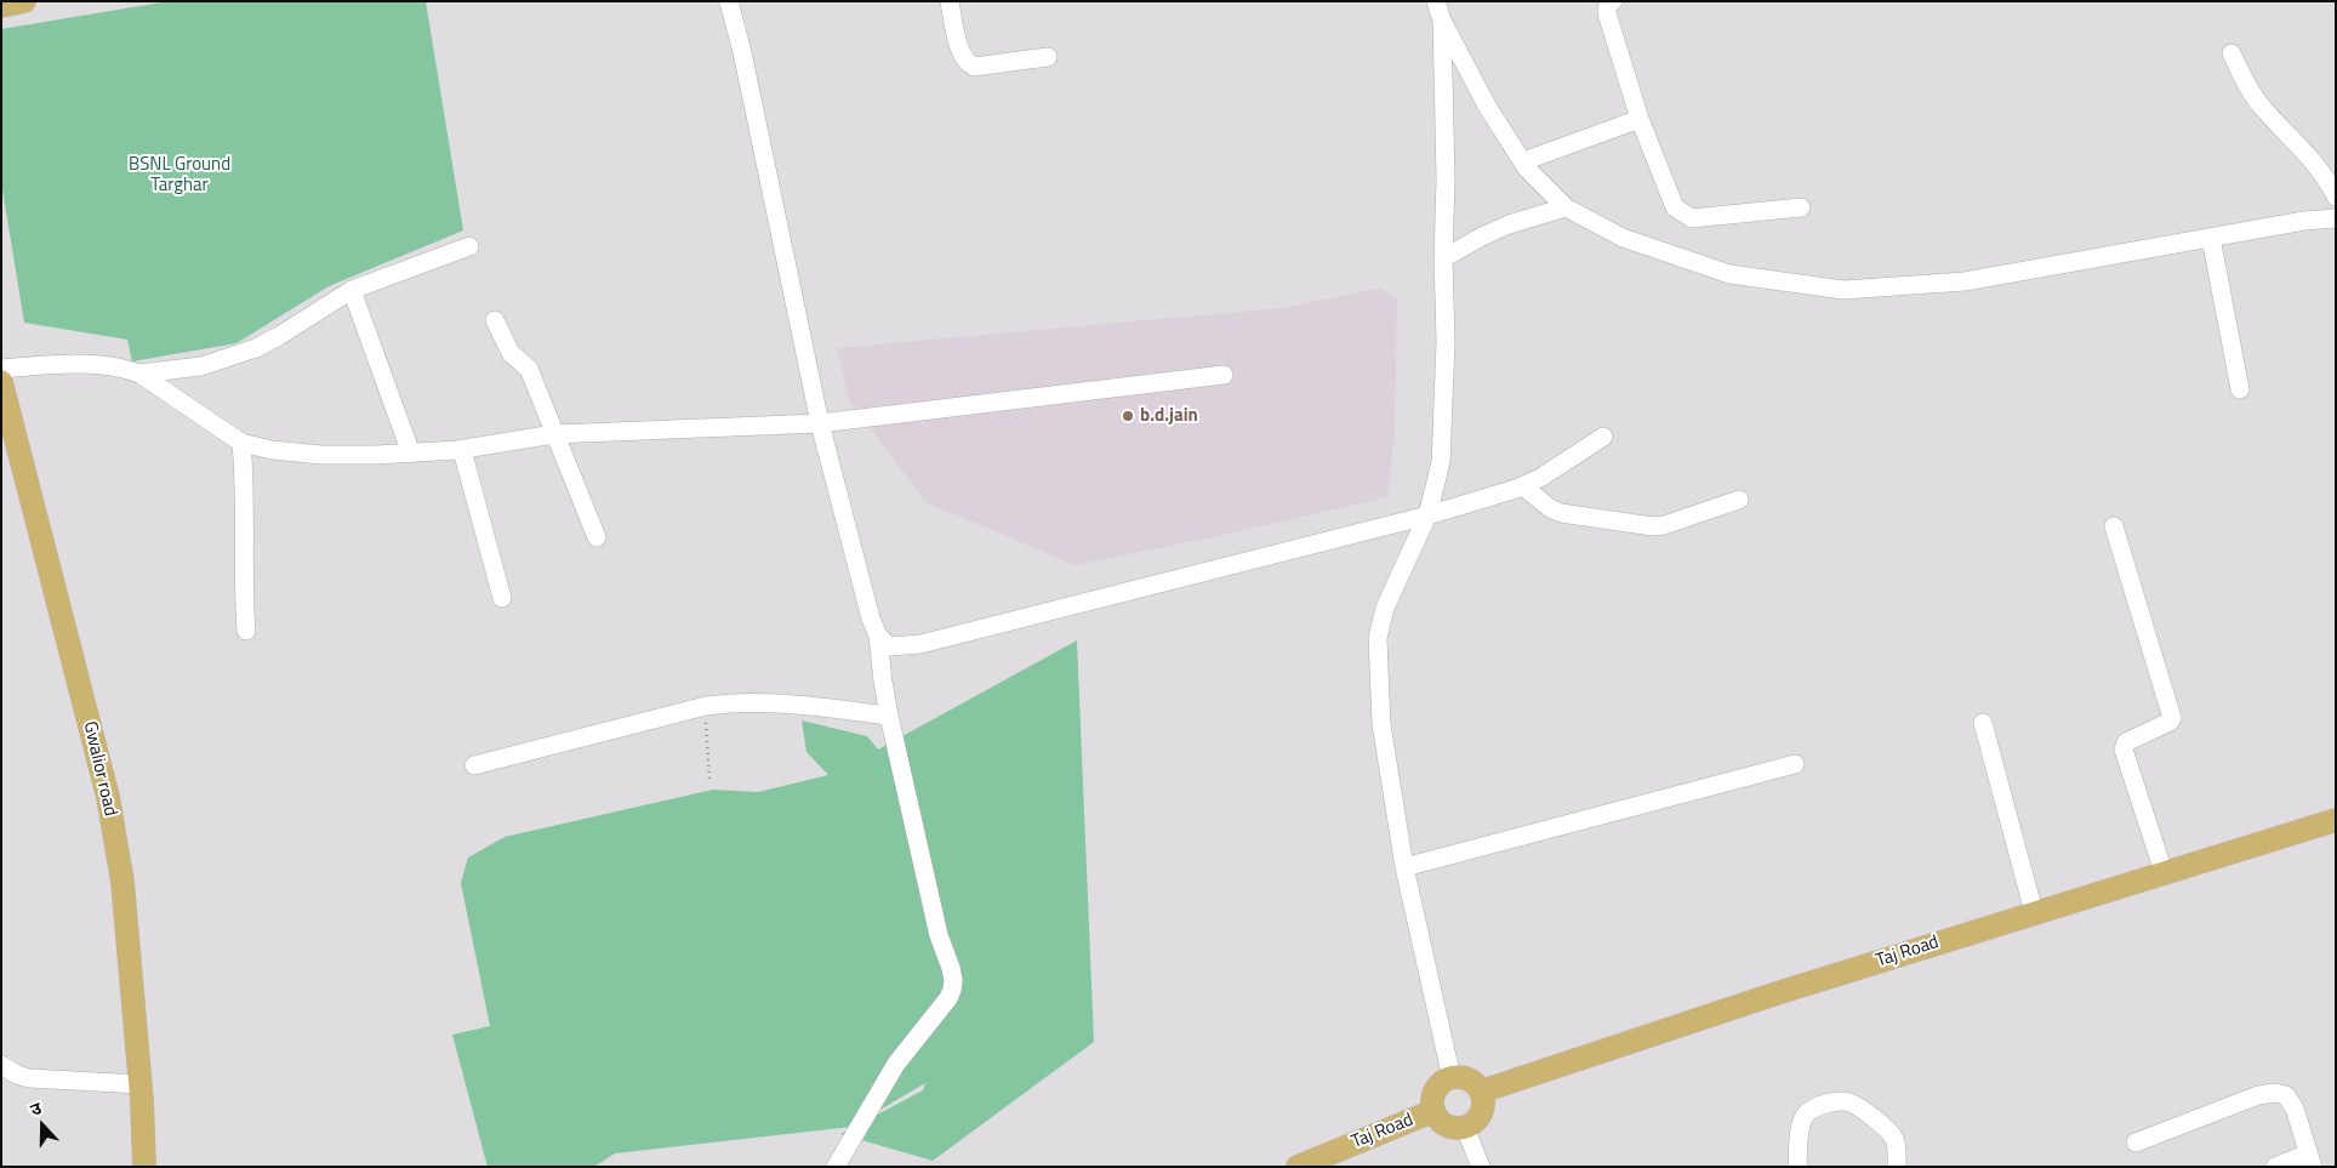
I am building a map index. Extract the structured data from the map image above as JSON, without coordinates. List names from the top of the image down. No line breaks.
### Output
{"streets":{"main road":["Gwalior road","Taj Road"]},"parks":["BSNL Ground Targhar"],"places":["b.d.jain"],"north":"top"}
